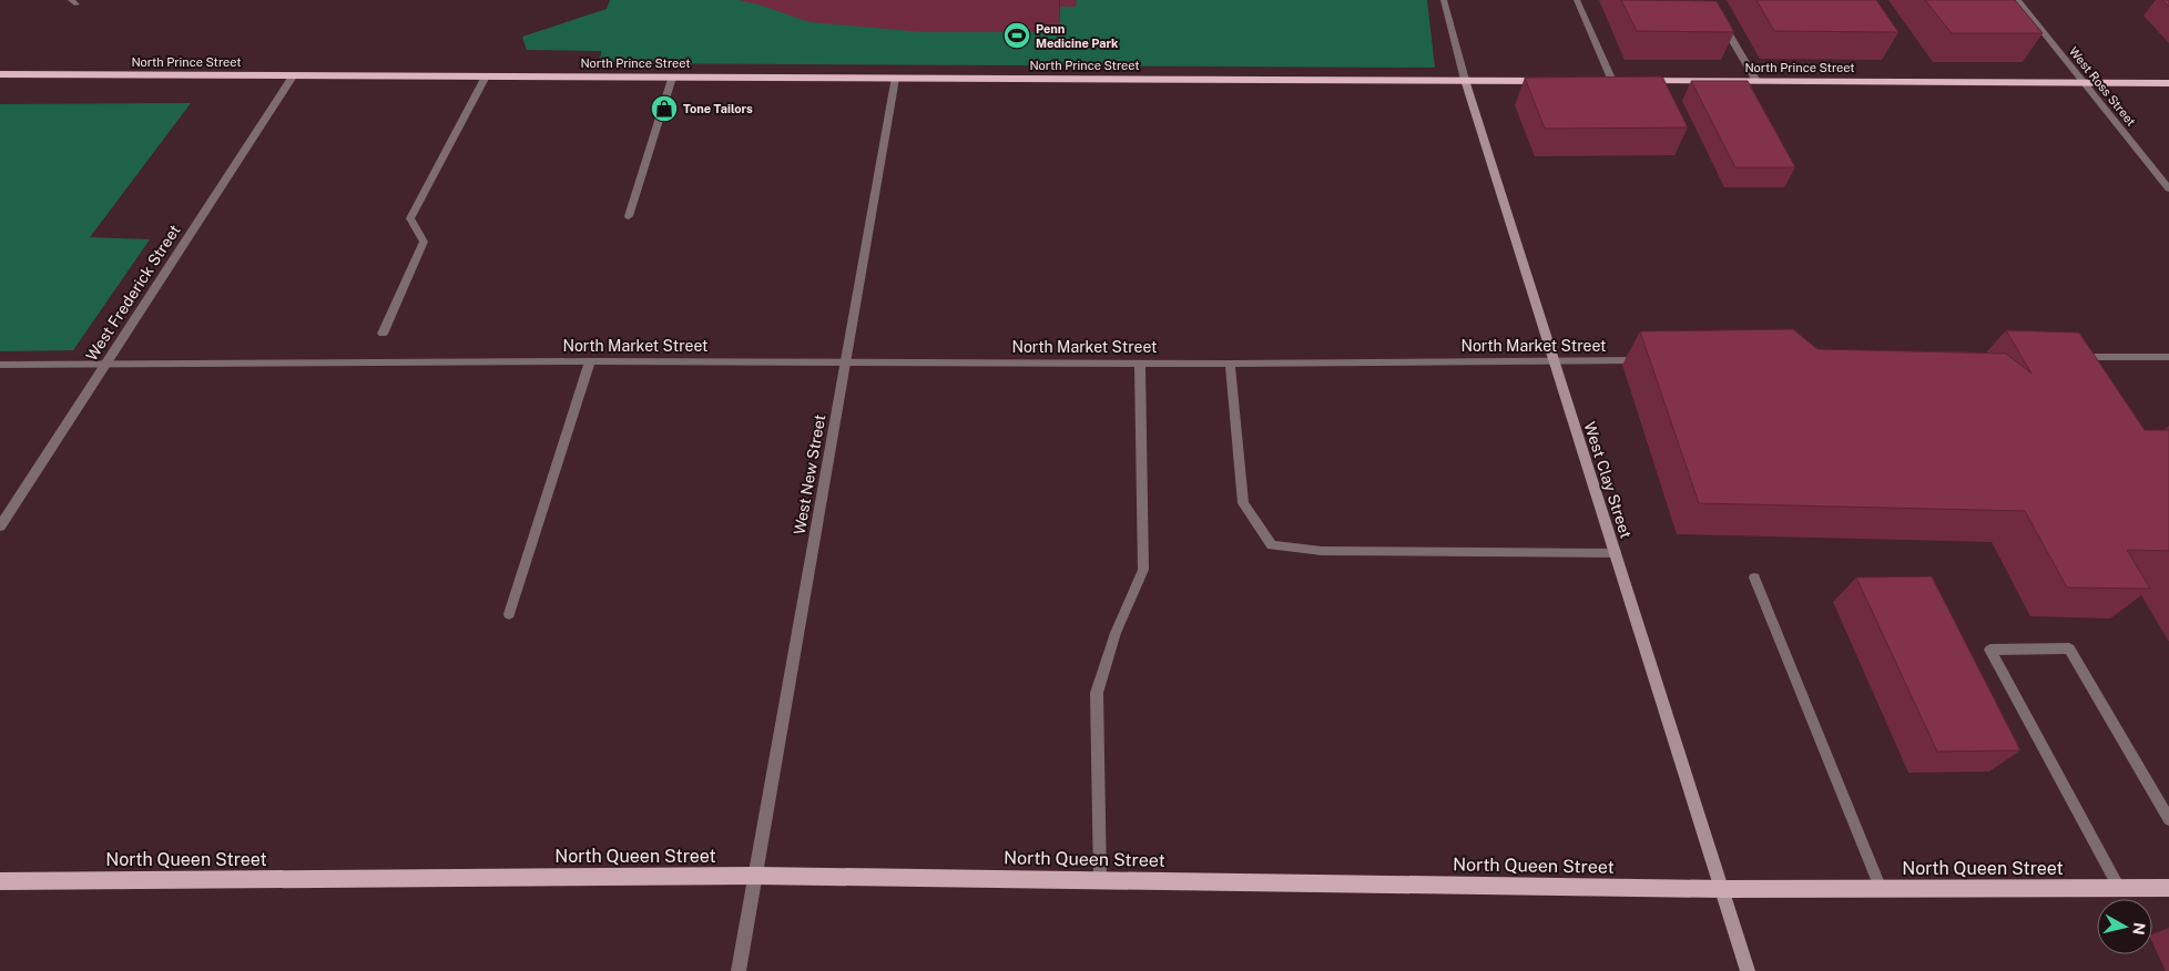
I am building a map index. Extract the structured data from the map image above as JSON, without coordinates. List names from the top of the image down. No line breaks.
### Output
{"streets":{"highway":["North Prince Street"],"main road":["West Clay Street","North Queen Street"],"street":["West Ross Street","West Frederick Street","North Market Street","West New Street"]},"crossings":[["North Prince Street","West Ross Street"],["North Prince Street","West Frederick Street"],["North Prince Street","West New Street"],["North Prince Street","West Clay Street"],["West Frederick Street","North Market Street"],["North Market Street","West New Street"],["North Market Street","West Clay Street"],["West New Street","North Queen Street"],["West Clay Street","North Queen Street"]],"places":{"sports":["Penn Medicine Park"],"shop":["Tone Tailors"]},"north":"right"}
